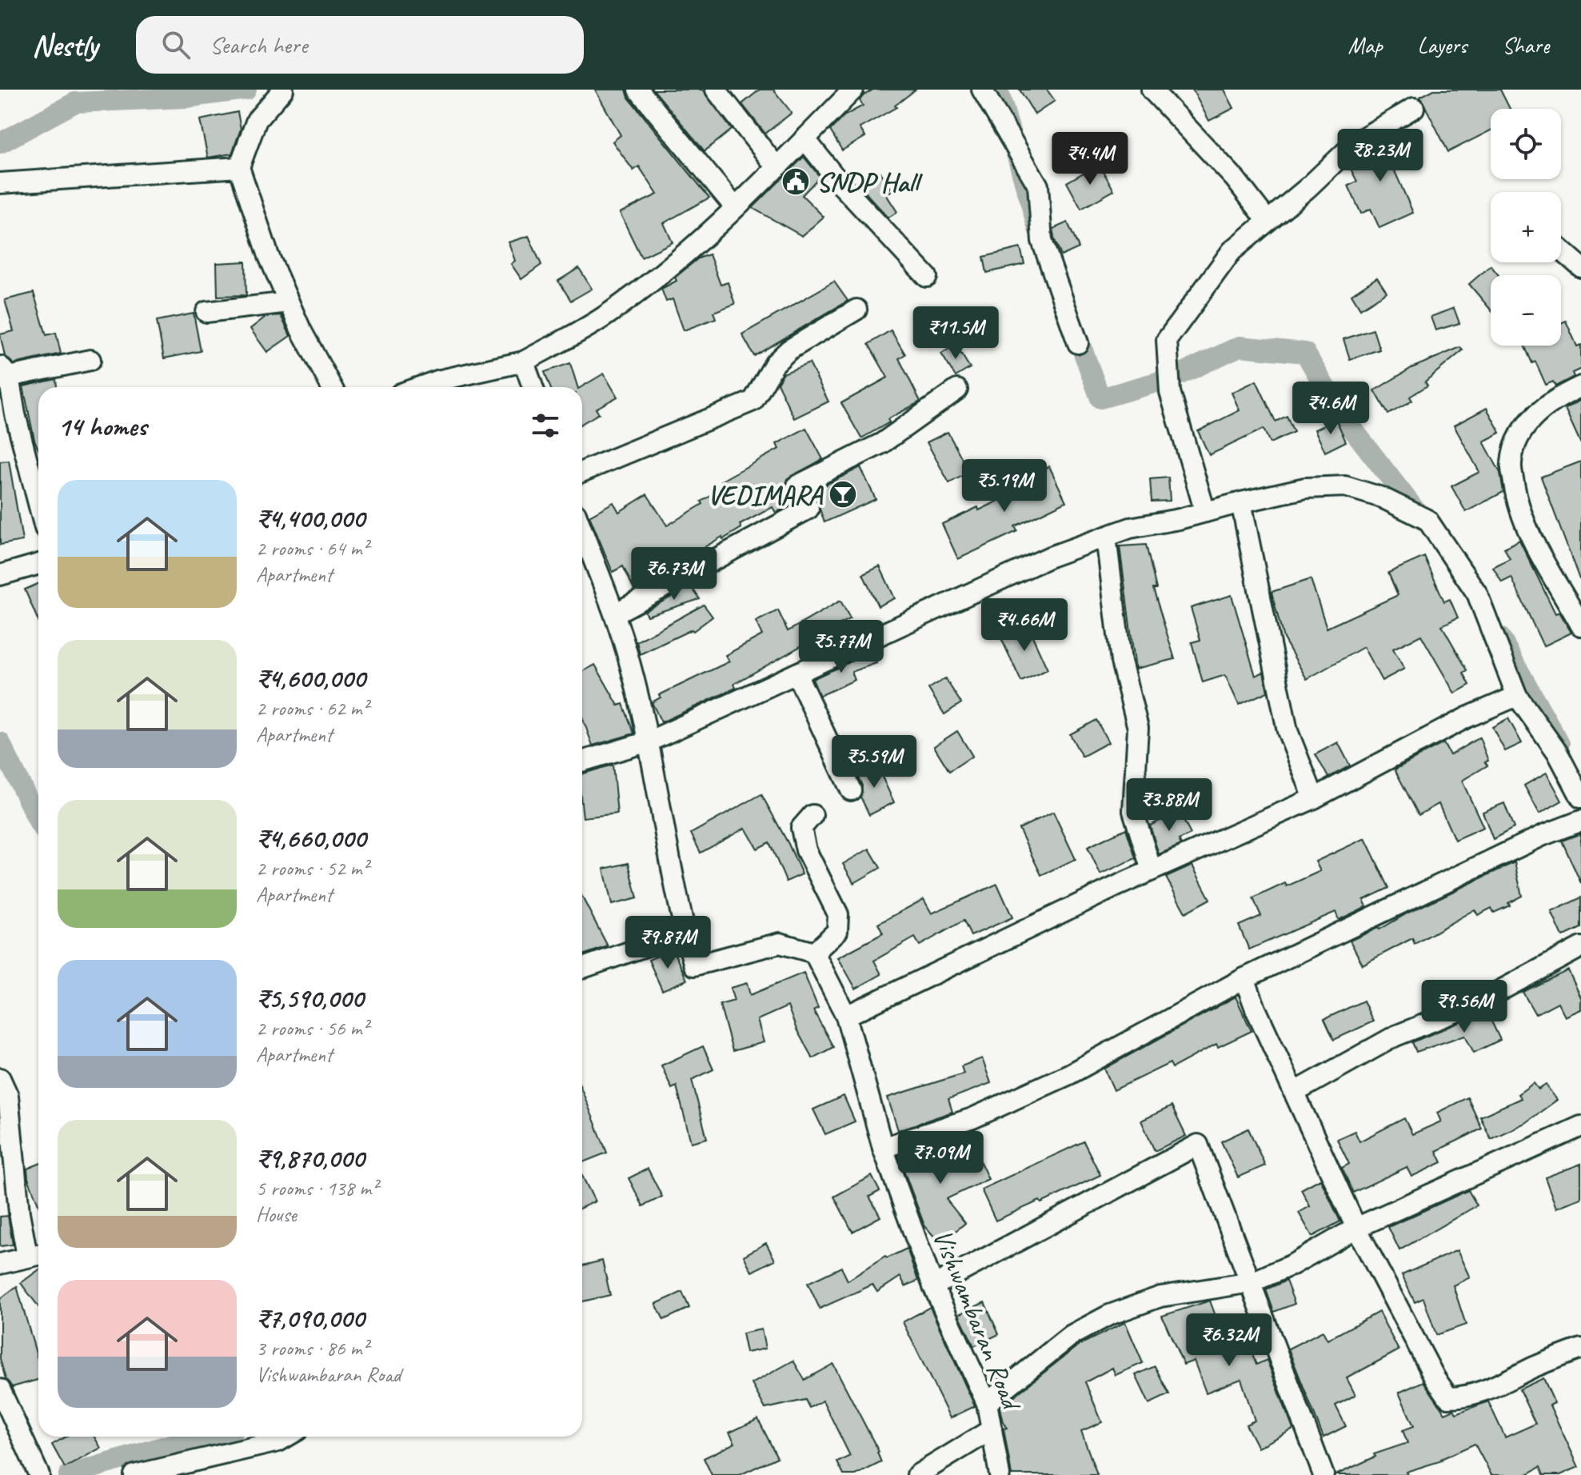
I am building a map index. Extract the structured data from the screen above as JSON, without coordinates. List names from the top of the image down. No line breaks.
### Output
{"streets":{"street":["Vishwambaran Road"]},"places":{"public building":["SNDP Hall"],"bar":["VEDIMARA"]},"page":{"header":"Nestly","search":"Search here","nav":["Map","Layers","Share"],"map_buttons":["+","−"],"price":["₹8.23M","₹4.4M","₹11.5M","₹4.6M","₹5.19M","₹6.73M","₹4.66M","₹5.77M","₹5.59M","₹3.88M","₹9.87M","₹9.56M","₹7.09M","₹6.32M"],"heading":"14 homes","list":[{"name":"₹4,400,000","note":"2 rooms · 64 m² · Apartment"},{"name":"₹4,600,000","note":"2 rooms · 62 m² · Apartment"},{"name":"₹4,660,000","note":"2 rooms · 52 m² · Apartment"},{"name":"₹5,590,000","note":"2 rooms · 56 m² · Apartment"},{"name":"₹9,870,000","note":"5 rooms · 138 m² · House"},{"name":"₹7,090,000","note":"3 rooms · 86 m² · Vishwambaran Road"}]}}
